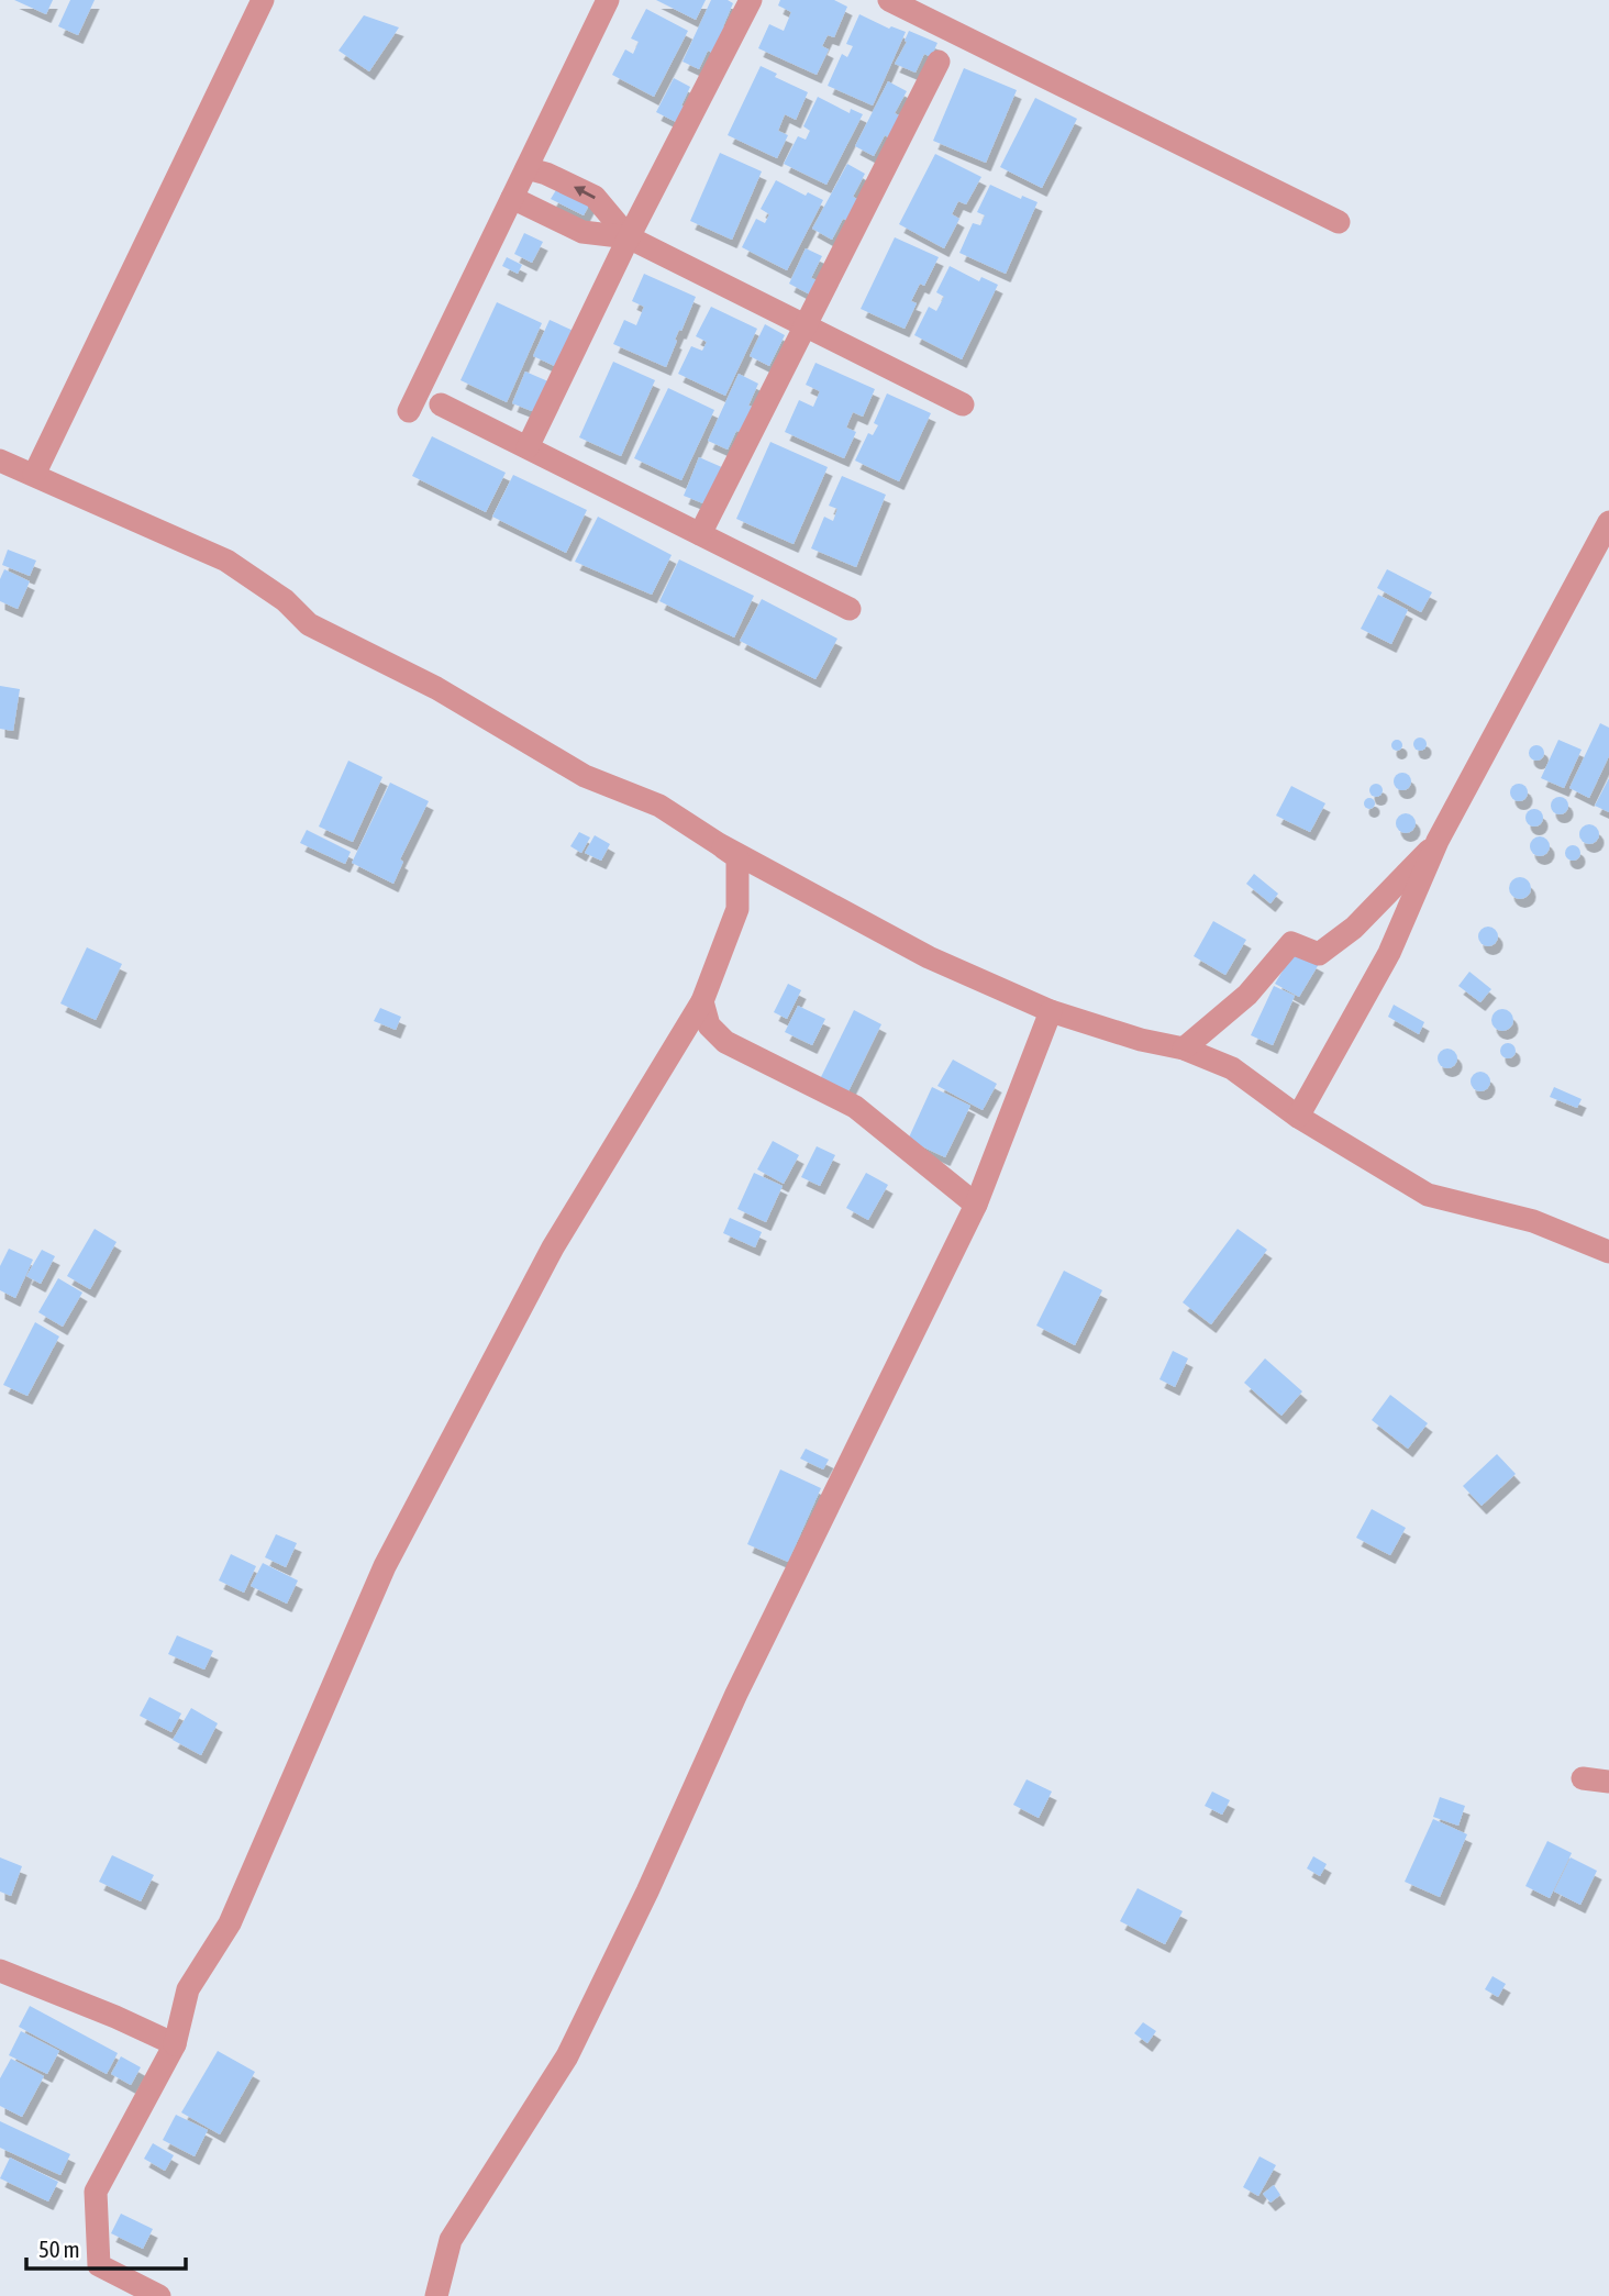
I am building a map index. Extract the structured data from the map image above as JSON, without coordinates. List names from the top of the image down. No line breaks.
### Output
{"scale_bar":"50 m"}
